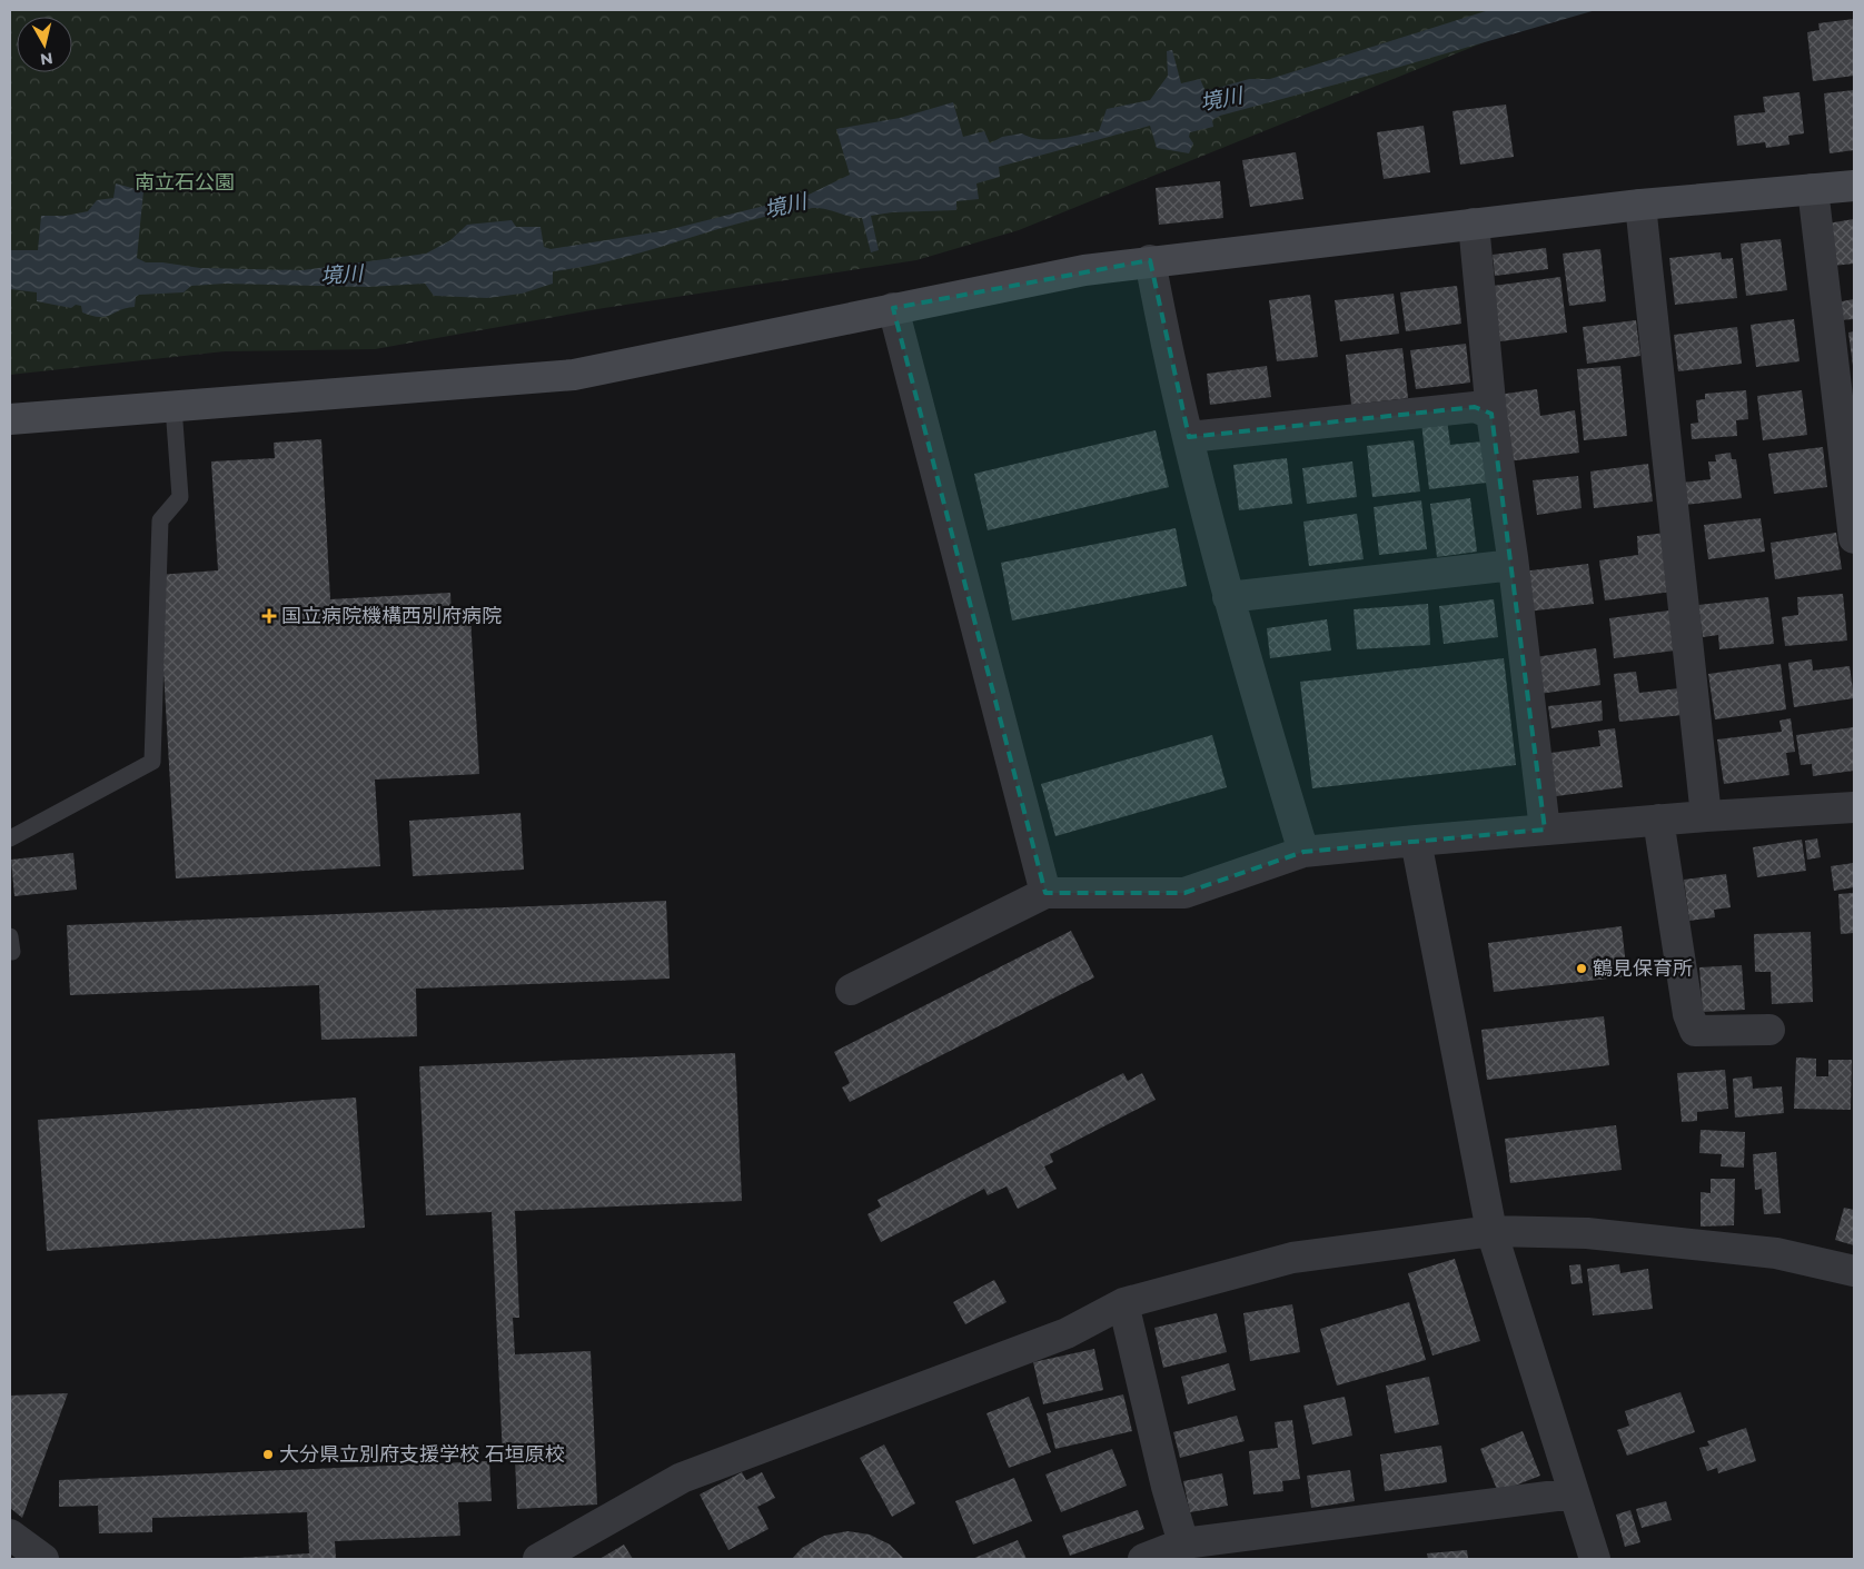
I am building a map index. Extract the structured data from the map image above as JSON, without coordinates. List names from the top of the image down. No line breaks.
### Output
{"water":["境川"],"parks":["南立石公園"],"places":{"health":["国立病院機構西別府病院"],"other":["鶴見保育所","大分県立別府支援学校 石垣原校"]},"north":"bottom"}
